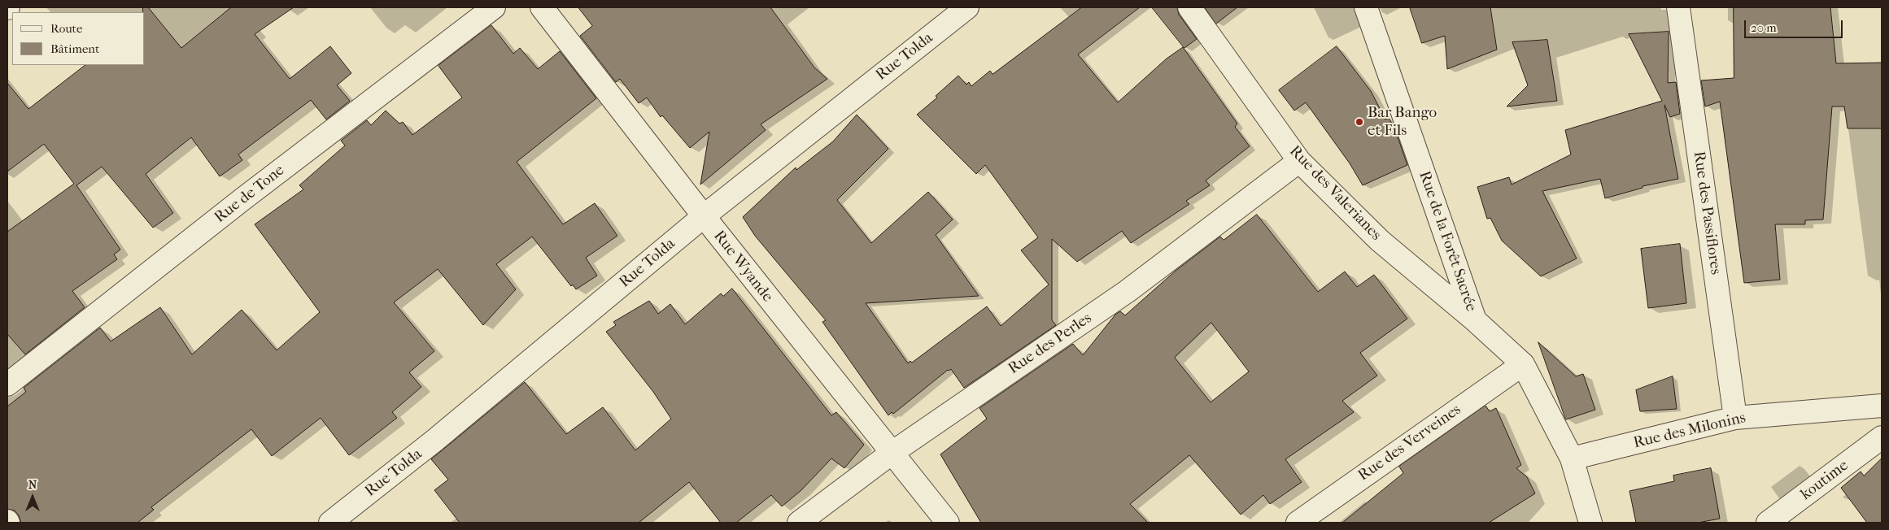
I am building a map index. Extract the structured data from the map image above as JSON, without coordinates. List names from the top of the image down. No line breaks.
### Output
{"streets":{"street":["Rue Tolda","Rue des Valerianes","Rue de Tone","Rue des Passiflores","Rue de la Forêt Sacrée","Rue Wyande","Rue des Perles","Rue des Milonins","Rue des Verveines","koutime"]},"crossings":[["Rue Tolda","Rue Wyande"],["Rue des Valerianes","Rue de la Forêt Sacrée"],["Rue des Valerianes","Rue des Perles"],["Rue des Passiflores","Rue des Milonins"],["Rue de la Forêt Sacrée","Rue des Milonins"],["Rue de la Forêt Sacrée","Rue des Verveines"],["Rue Wyande","Rue des Perles"]],"places":["Bar Bango et Fils"],"legend":["Route","Bâtiment"],"scale_bar":"20 m","north":"top"}
